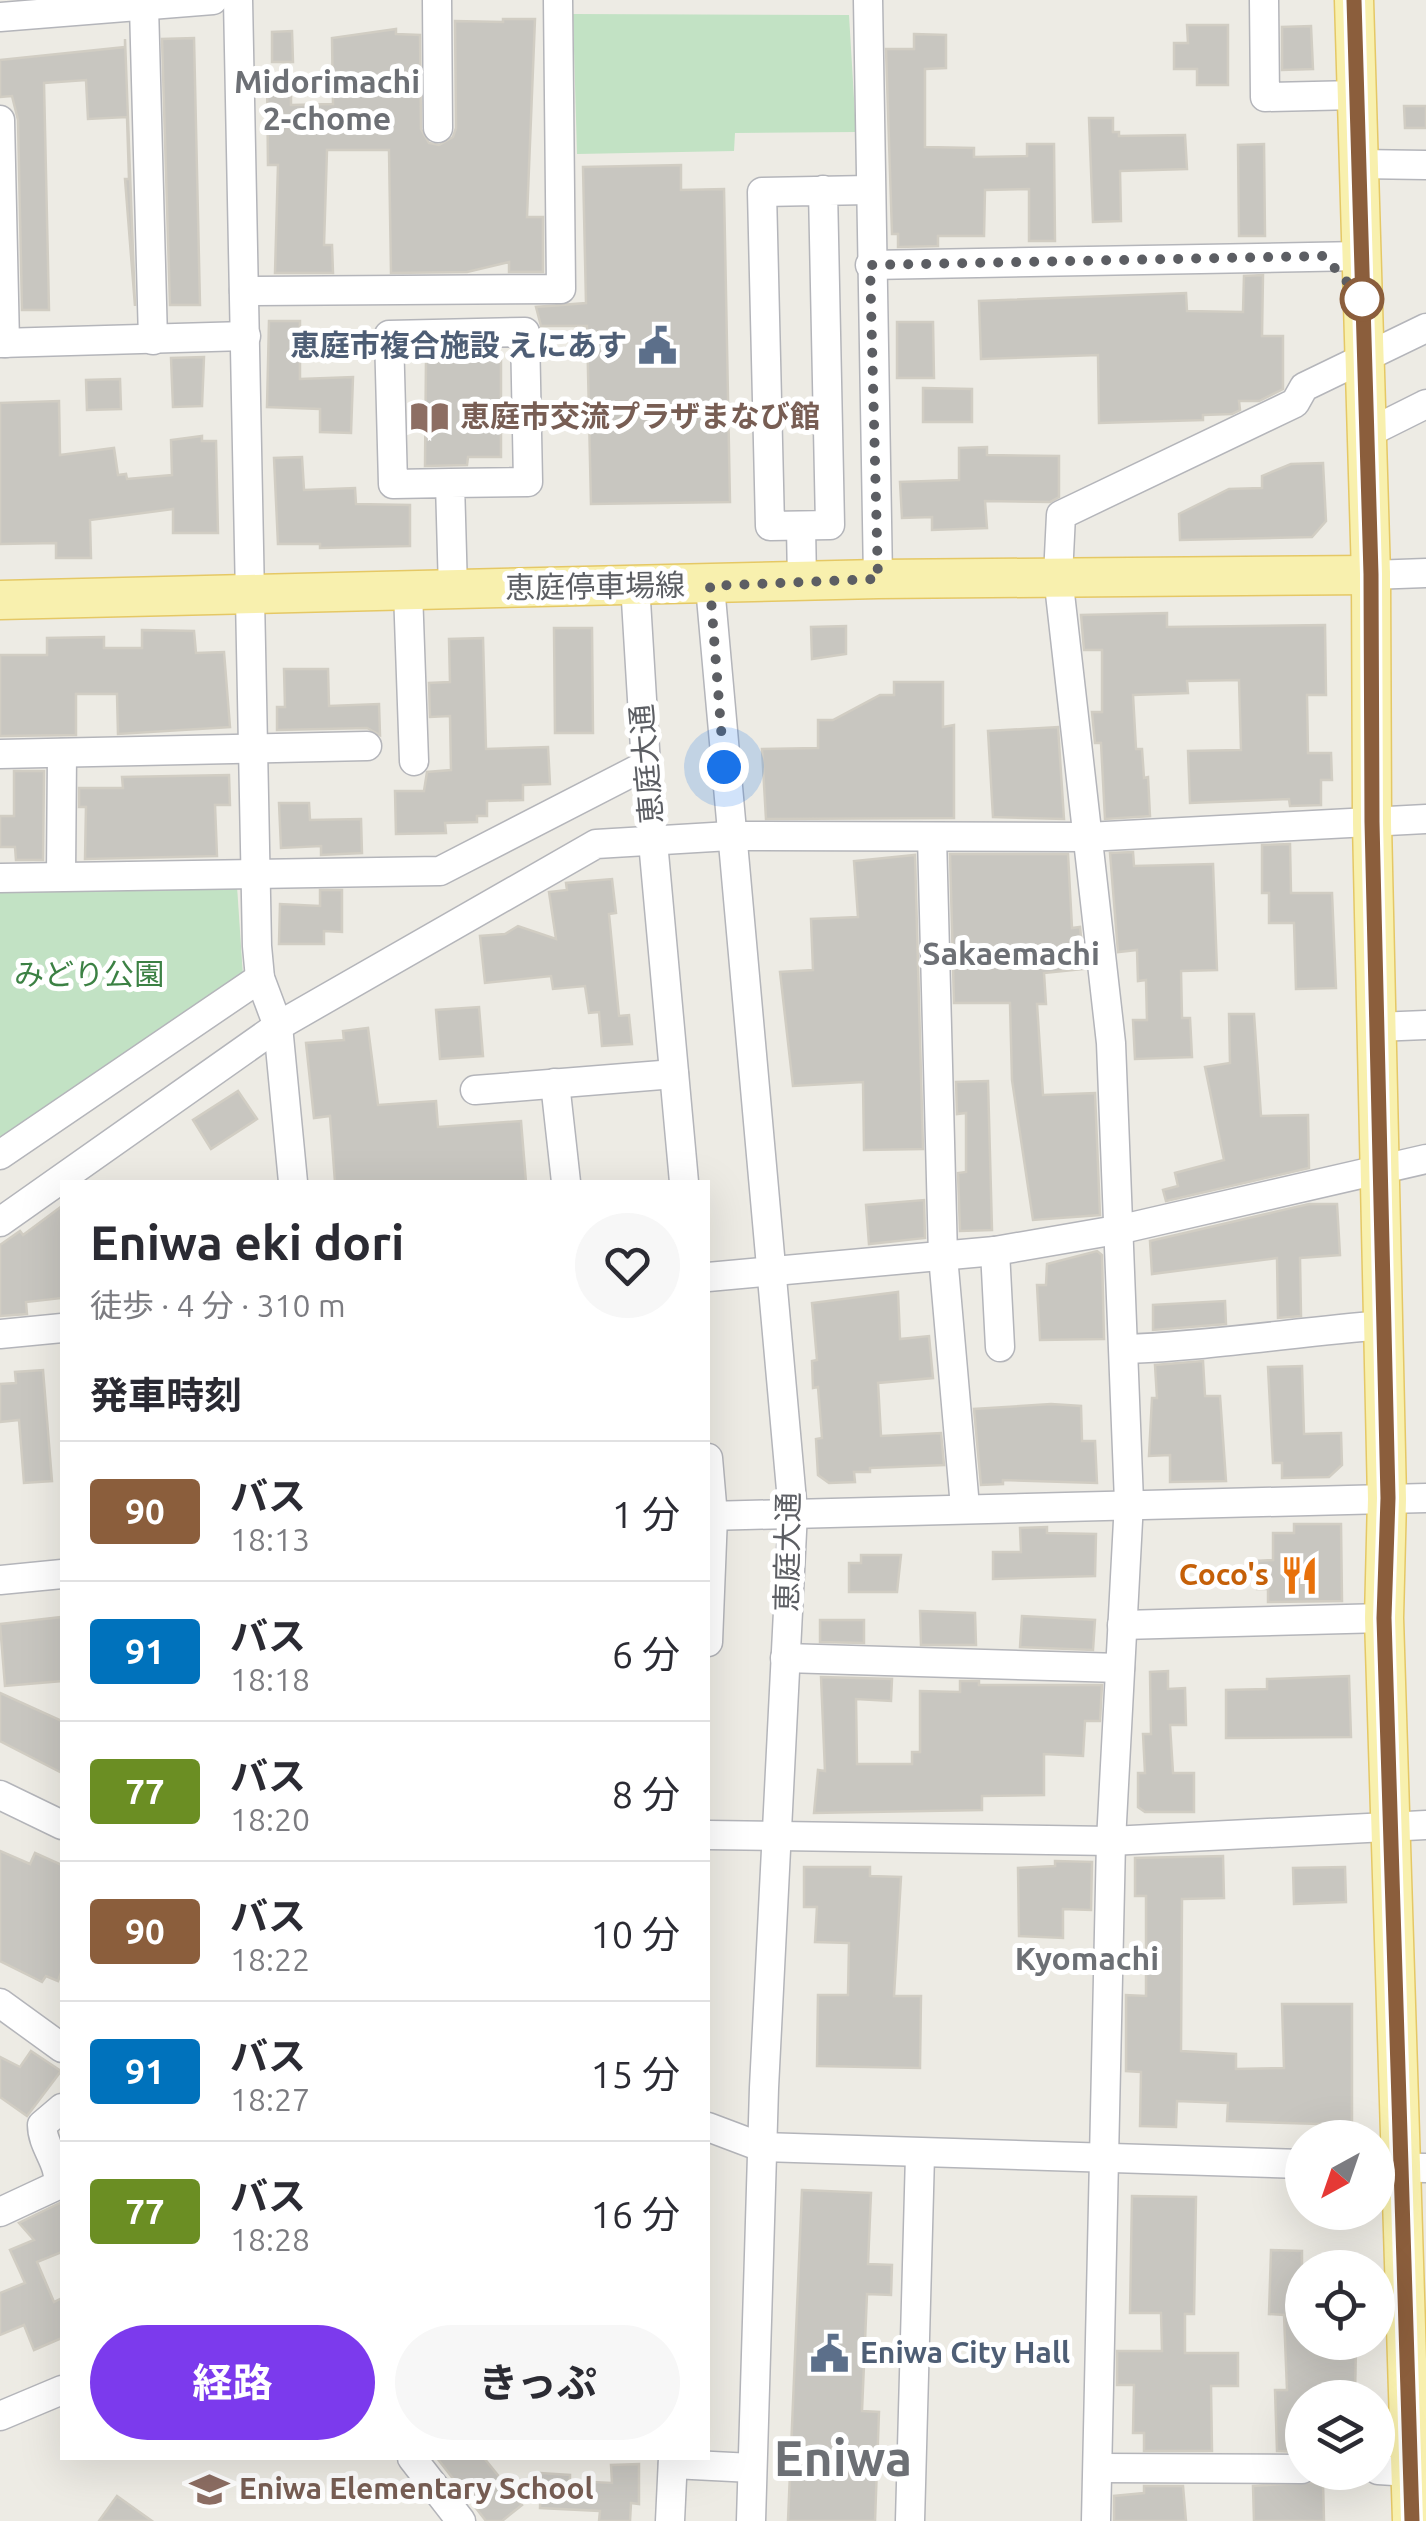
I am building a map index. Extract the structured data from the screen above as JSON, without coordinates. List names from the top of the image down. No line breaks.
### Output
{"streets":{"main road":["恵庭停車場線"],"street":["恵庭大通"]},"crossings":[["恵庭停車場線","恵庭大通"]],"districts":["Midorimachi 2-chome","Sakaemachi","Kyomachi","Eniwa"],"parks":["みどり公園"],"places":{"public building":["恵庭市複合施設 えにあす","Eniwa City Hall"],"library":["恵庭市交流プラザまなび館"],"restaurant":["Coco's"],"school or university":["Eniwa Elementary School"]},"lines":["bus line 90"],"north":"bottom left","page":{"heading":[["Eniwa eki dori","徒歩 · 4 分 · 310 m"],"発車時刻"],"list":[{"mark":"90","name":"バス","note":"18:13","value":"1 分"},{"mark":"91","name":"バス","note":"18:18","value":"6 分"},{"mark":"77","name":"バス","note":"18:20","value":"8 分"},{"mark":"90","name":"バス","note":"18:22","value":"10 分"},{"mark":"91","name":"バス","note":"18:27","value":"15 分"},{"mark":"77","name":"バス","note":"18:28","value":"16 分"}],"buttons":["経路","きっぷ"]}}
